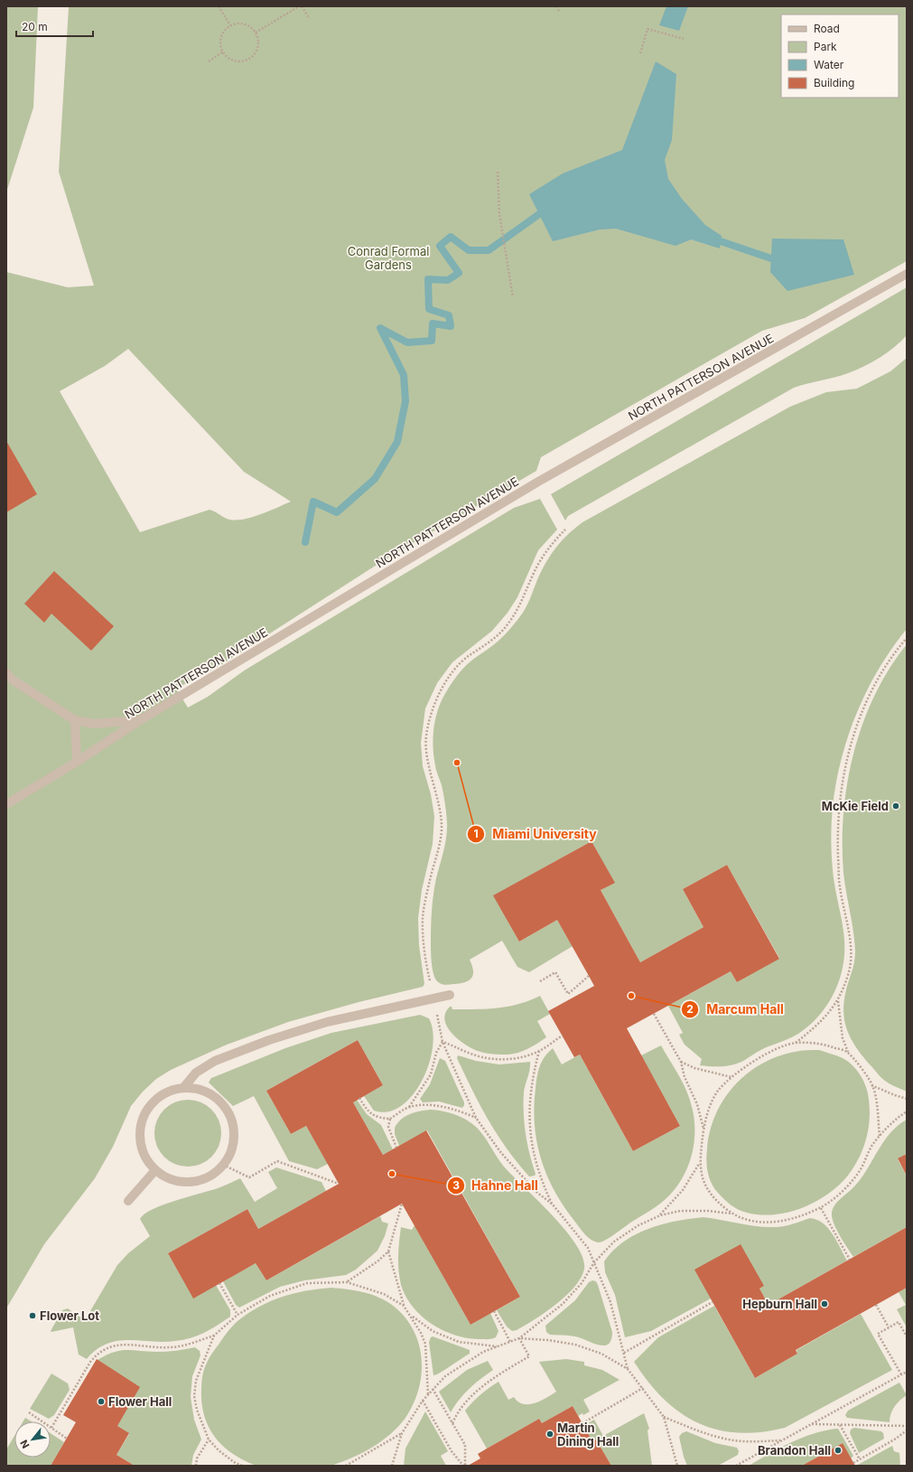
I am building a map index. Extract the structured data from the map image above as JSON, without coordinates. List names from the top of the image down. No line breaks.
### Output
{"streets":{"street":["NORTH PATTERSON AVENUE"]},"parks":["Conrad Formal Gardens"],"places":["Miami University","McKie Field","Marcum Hall","Hahne Hall","Hepburn Hall","Flower Lot","Flower Hall","Martin Dining Hall","Brandon Hall"],"legend":["Road","Park","Water","Building"],"scale_bar":"20 m","north":"bottom left"}
